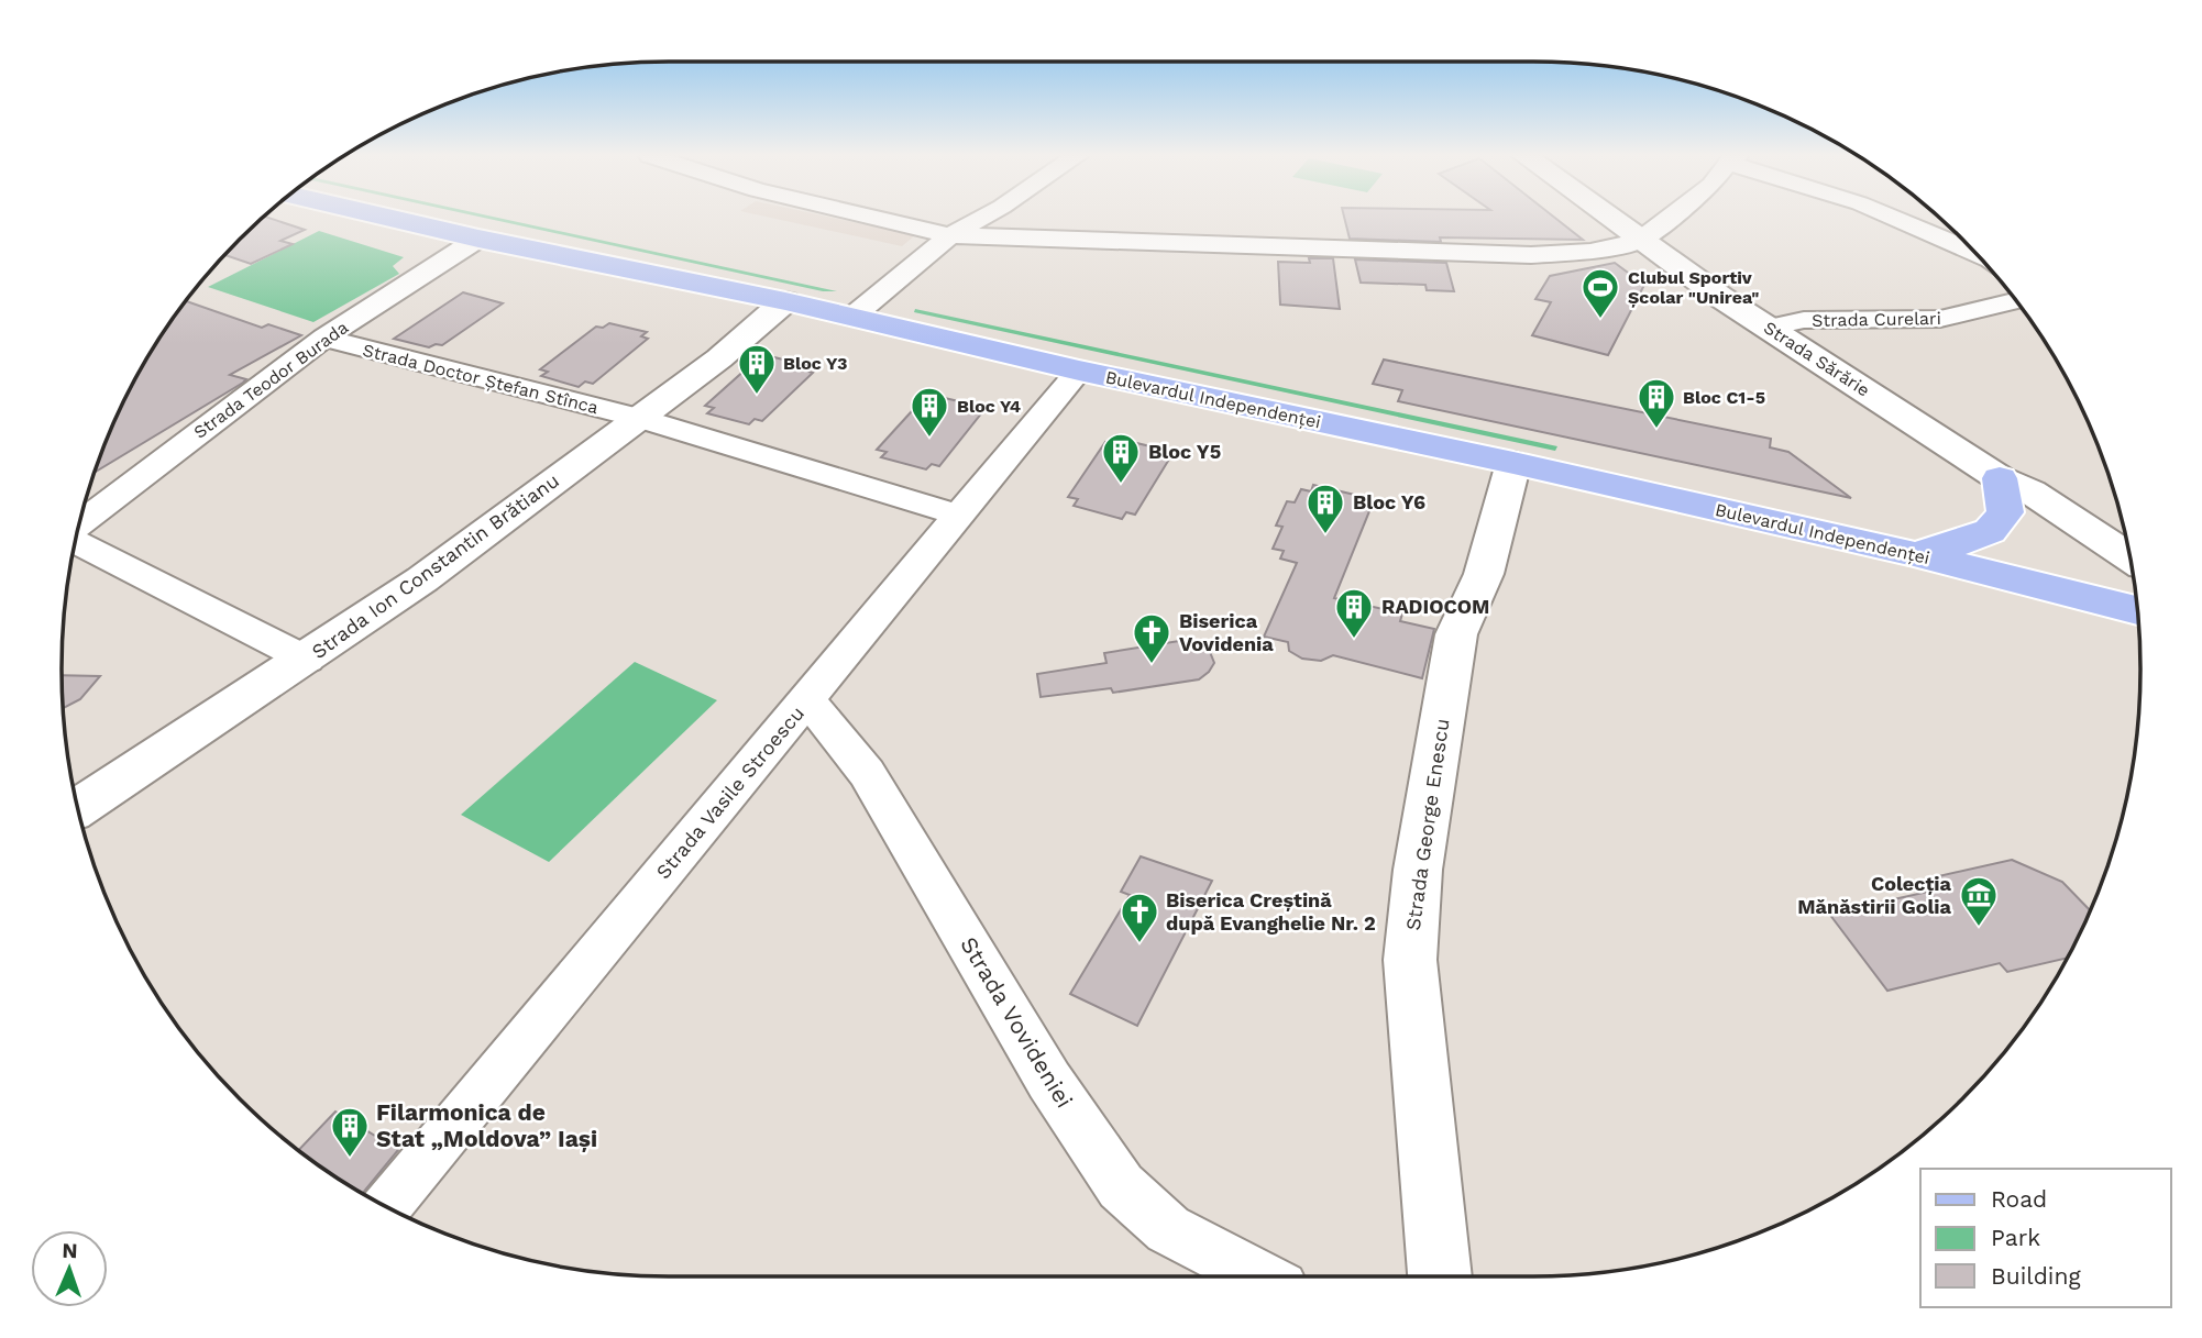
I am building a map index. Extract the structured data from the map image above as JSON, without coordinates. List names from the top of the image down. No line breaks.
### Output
{"streets":{"main road":["Bulevardul Independenței"],"street":["Strada Curelari","Strada Sărărie","Strada Doctor Ștefan Stînca","Strada Teodor Burada","Strada Ion Constantin Brătianu","Strada Vasile Stroescu","Strada George Enescu","Strada Vovideniei"]},"crossings":[["Strada Curelari","Strada Sărărie"],["Strada Doctor Ștefan Stînca","Strada Teodor Burada"],["Strada Doctor Ștefan Stînca","Strada Ion Constantin Brătianu"],["Strada Doctor Ștefan Stînca","Strada Vasile Stroescu"],["Strada Teodor Burada","Bulevardul Independenței"],["Bulevardul Independenței","Strada Ion Constantin Brătianu"],["Bulevardul Independenței","Strada Vasile Stroescu"],["Bulevardul Independenței","Strada George Enescu"],["Strada Vasile Stroescu","Strada Vovideniei"]],"places":{"sports":["Clubul Sportiv Școlar \"Unirea\""],"building":["Bloc Y3","Bloc C1-5","Bloc Y4","Bloc Y5","Bloc Y6","RADIOCOM","Filarmonica de Stat „Moldova” Iași"],"church":["Biserica Vovidenia","Biserica Creștină după Evanghelie Nr. 2"],"museum":["Colecția Mănăstirii Golia"]},"legend":["Road","Park","Building"],"north":"top"}
